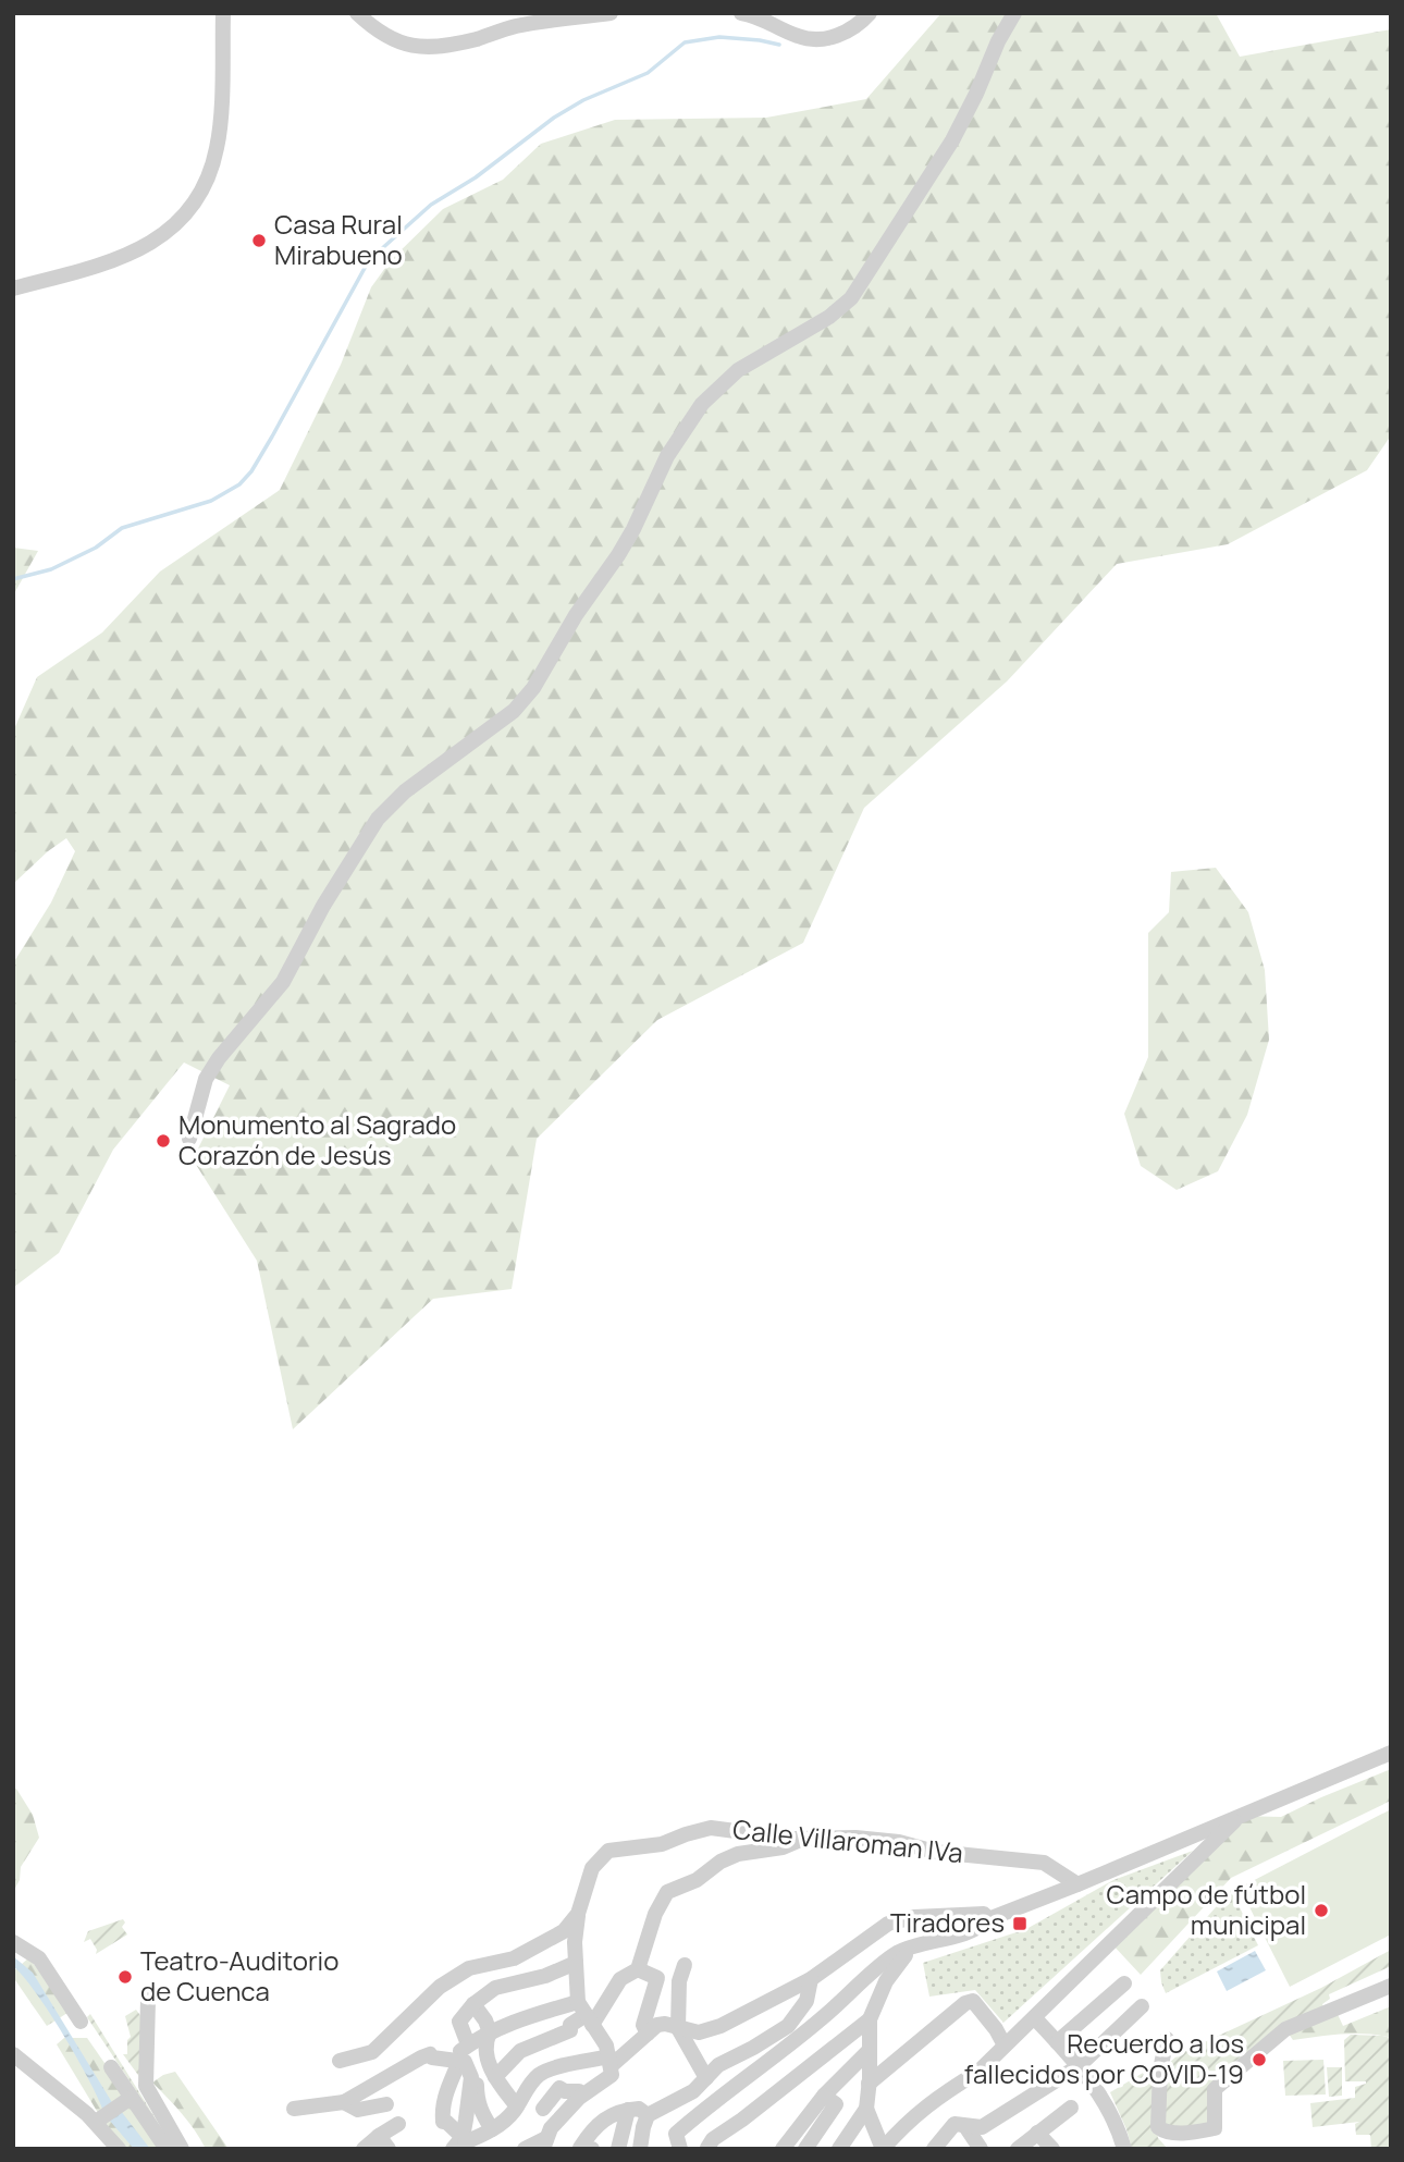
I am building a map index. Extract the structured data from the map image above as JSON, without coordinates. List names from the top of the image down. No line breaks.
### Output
{"streets":{"street":["Calle Villaroman IVa"]},"places":{"other":["Casa Rural Mirabueno","Monumento al Sagrado Corazón de Jesús","Campo de fútbol municipal","Teatro-Auditorio de Cuenca","Recuerdo a los fallecidos por COVID-19"],"transit":["Tiradores"]}}
